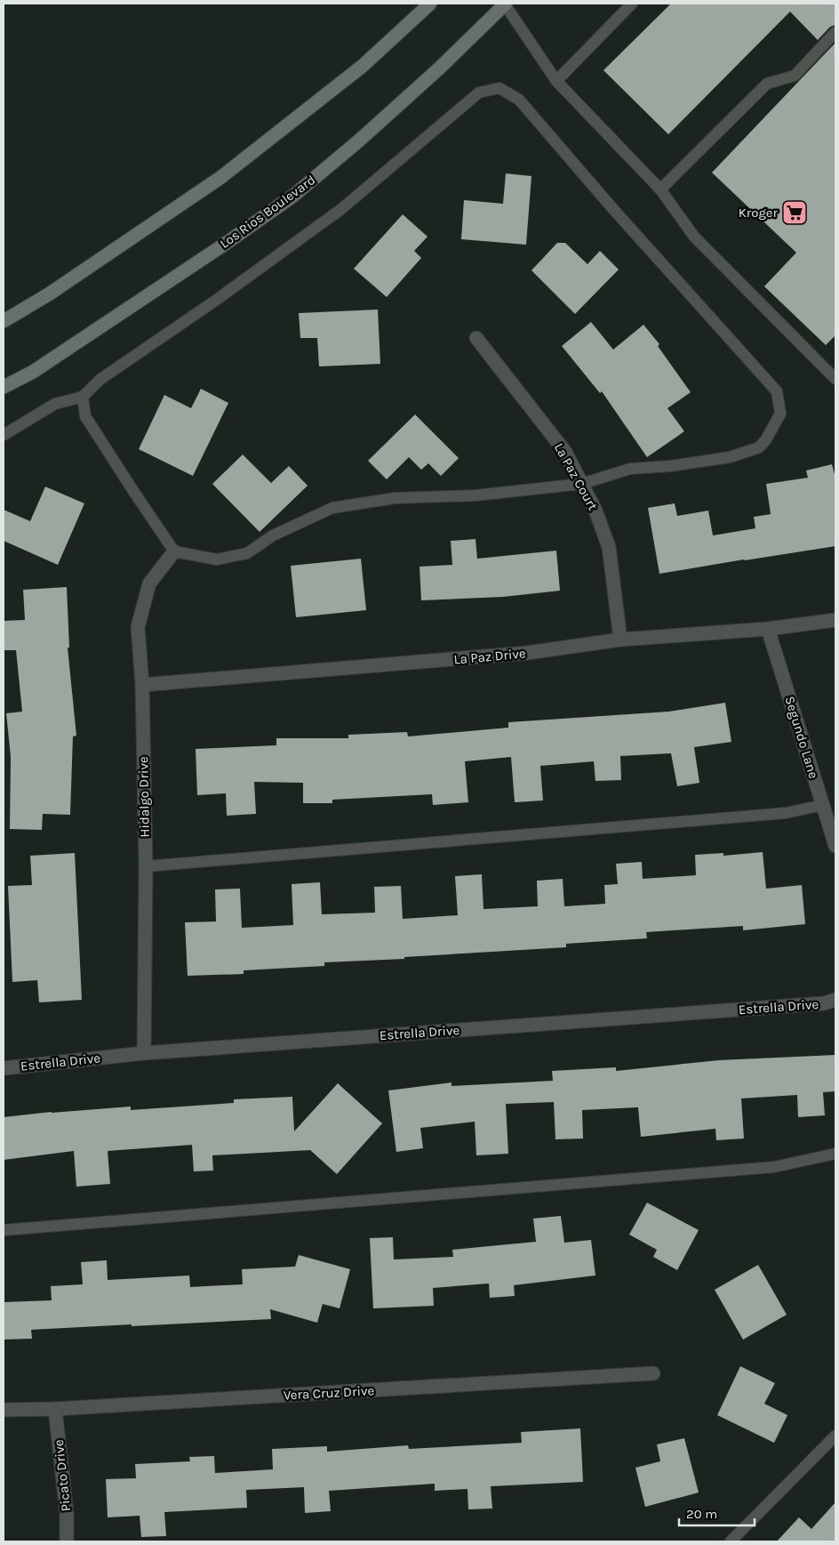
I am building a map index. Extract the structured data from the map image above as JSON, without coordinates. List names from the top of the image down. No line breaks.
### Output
{"streets":{"main road":["Los Rios Boulevard"],"street":["La Paz Court","La Paz Drive","Segundo Lane","Hidalgo Drive","Estrella Drive","Vera Cruz Drive","Picato Drive"]},"crossings":[["La Paz Court","La Paz Drive"],["La Paz Drive","Segundo Lane"],["La Paz Drive","Hidalgo Drive"],["Hidalgo Drive","Estrella Drive"],["Vera Cruz Drive","Picato Drive"]],"places":{"supermarket":["Kroger"]},"scale_bar":"20 m"}
